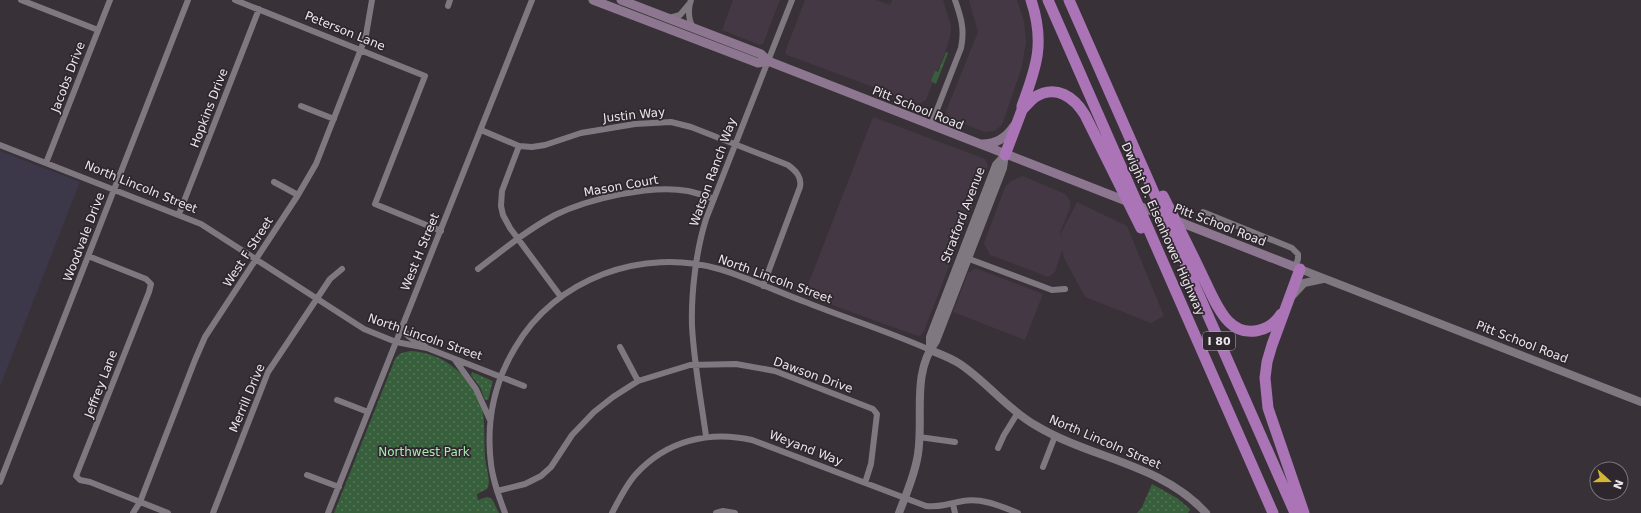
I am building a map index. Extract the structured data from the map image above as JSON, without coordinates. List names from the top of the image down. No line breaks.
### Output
{"streets":{"highway":["Dwight D. Eisenhower Highway","I 80"],"main road":["Pitt School Road"],"street":["Peterson Lane","Jacobs Drive","Hopkins Drive","Justin Way","Watson Ranch Way","Mason Court","North Lincoln Street","Stratford Avenue","Woodvale Drive","West F Street","West H Street","Dawson Drive","Jeffrey Lane","Merrill Drive","Weyand Way"]},"crossings":[["Peterson Lane","Hopkins Drive"],["Peterson Lane","West F Street"],["Peterson Lane","West H Street"],["Jacobs Drive","North Lincoln Street"],["Hopkins Drive","North Lincoln Street"],["Pitt School Road","Watson Ranch Way"],["Pitt School Road","Stratford Avenue"],["Justin Way","Watson Ranch Way"],["Justin Way","North Lincoln Street"],["Justin Way","West H Street"],["Watson Ranch Way","Mason Court"],["Watson Ranch Way","North Lincoln Street"],["Watson Ranch Way","Dawson Drive"],["Watson Ranch Way","Weyand Way"],["North Lincoln Street","Stratford Avenue"],["North Lincoln Street","Woodvale Drive"],["North Lincoln Street","West F Street"],["North Lincoln Street","West H Street"],["North Lincoln Street","Merrill Drive"],["Stratford Avenue","Weyand Way"],["Woodvale Drive","Jeffrey Lane"],["West F Street","Jeffrey Lane"],["Dawson Drive","Weyand Way"]],"parks":["Northwest Park"],"north":"right"}
